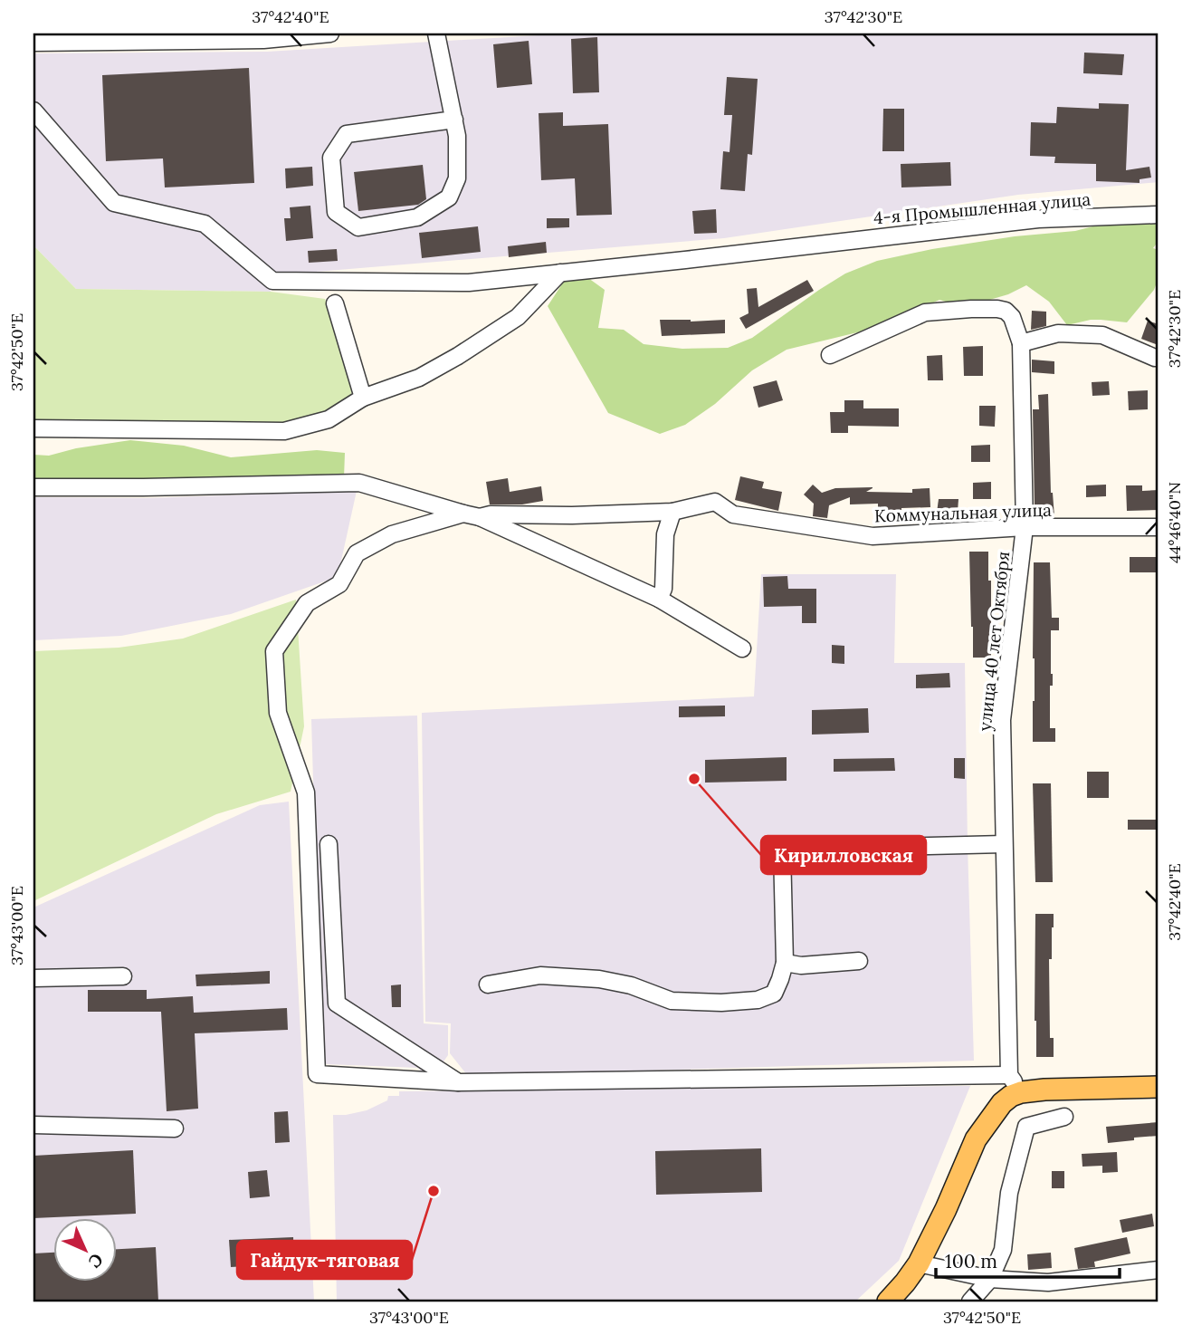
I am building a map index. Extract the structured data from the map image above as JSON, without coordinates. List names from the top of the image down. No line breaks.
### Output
{"streets":{"street":["4-я Промышленная улица","Коммунальная улица","улица 40 лет Октября"]},"crossings":[["Коммунальная улица","улица 40 лет Октября"]],"places":["Кирилловская","Гайдук-тяговая"],"scale_bar":"100 m","north":"bottom right","coordinates":["37°42'40\"E","37°42'30\"E","37°42'50\"E","44°46'40\"N","37°43'00\"E"]}
